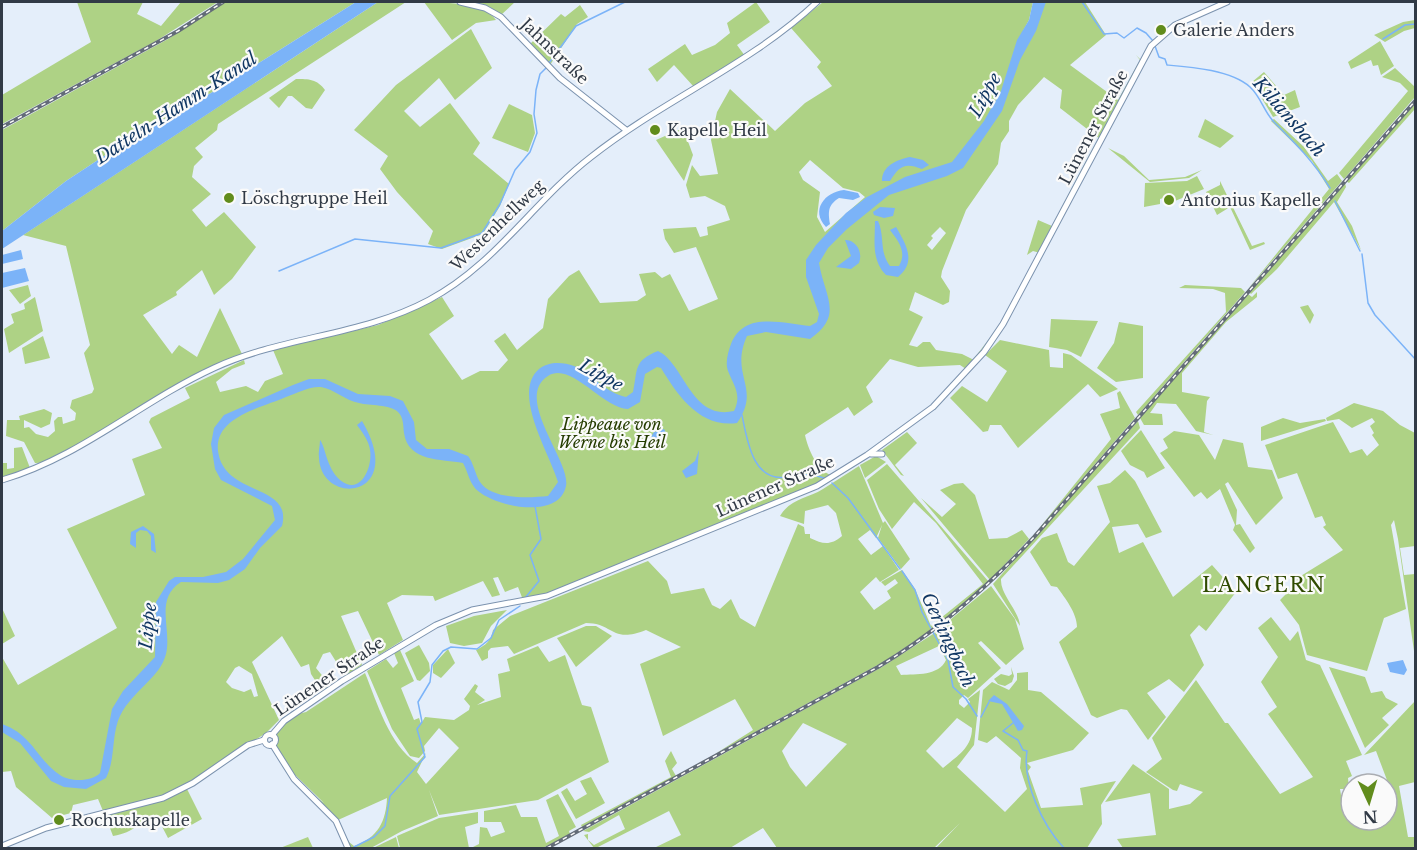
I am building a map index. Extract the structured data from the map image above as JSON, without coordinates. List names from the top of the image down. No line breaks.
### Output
{"streets":{"main road":["Jahnstraße","Lünener Straße","Westenhellweg"]},"crossings":[["Jahnstraße","Westenhellweg"]],"districts":["LANGERN"],"water":["Lippe","Datteln-Hamm-Kanal","Kiliansbach","Gerlingbach"],"parks":["Lippeaue von Werne bis Heil"],"places":["Galerie Anders","Kapelle Heil","Löschgruppe Heil","Antonius Kapelle","Rochuskapelle"],"north":"bottom"}
